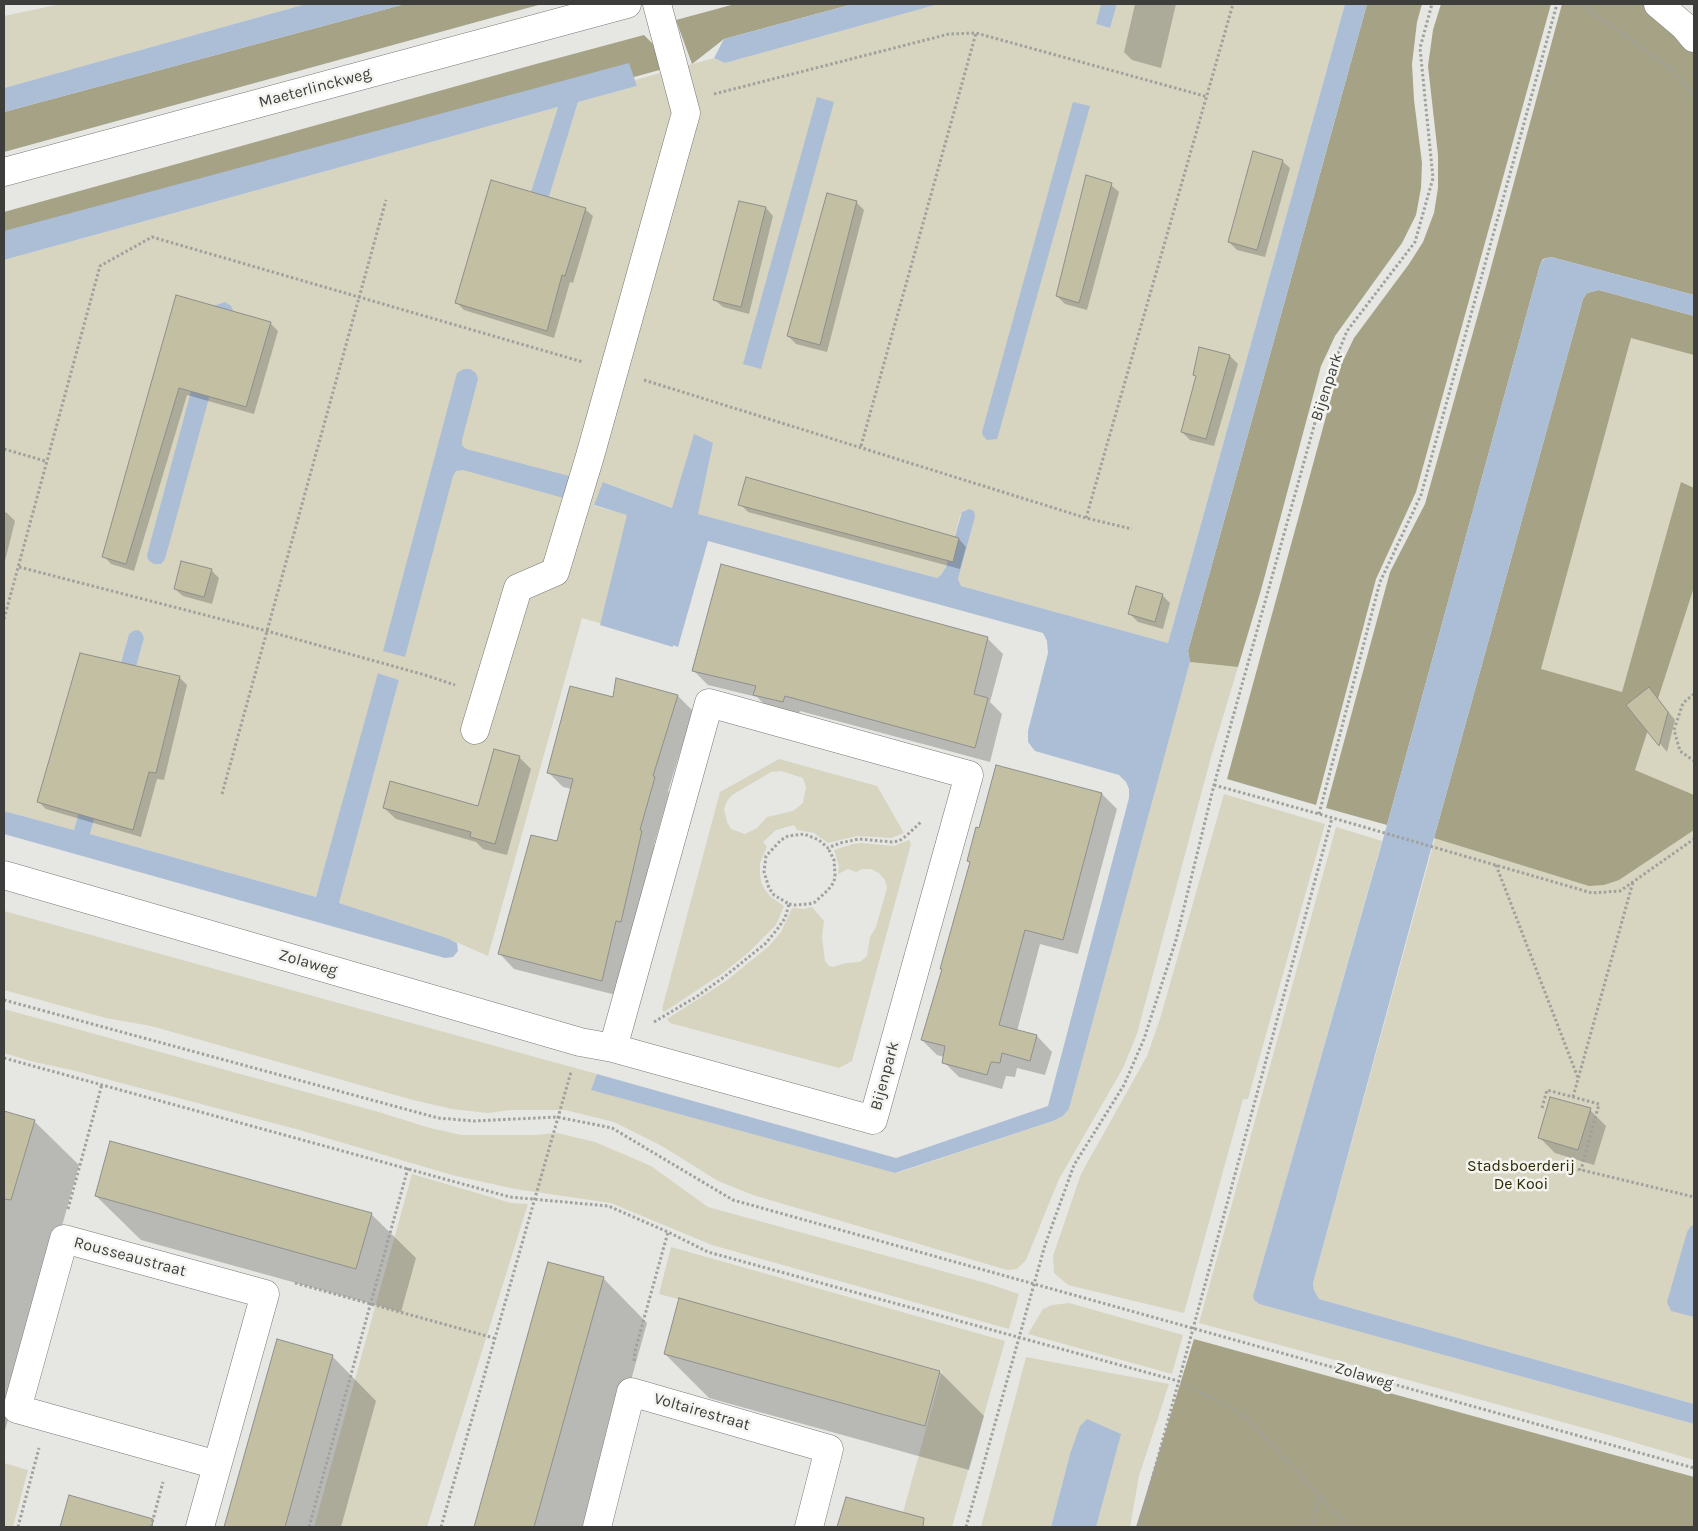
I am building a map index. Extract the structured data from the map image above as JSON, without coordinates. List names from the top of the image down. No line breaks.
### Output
{"streets":{"street":["Maeterlinckweg","Bijenpark","Zolaweg","Rousseaustraat","Voltairestraat"]},"crossings":[["Bijenpark","Zolaweg"]],"parks":["Stadsboerderij De Kooi"]}
